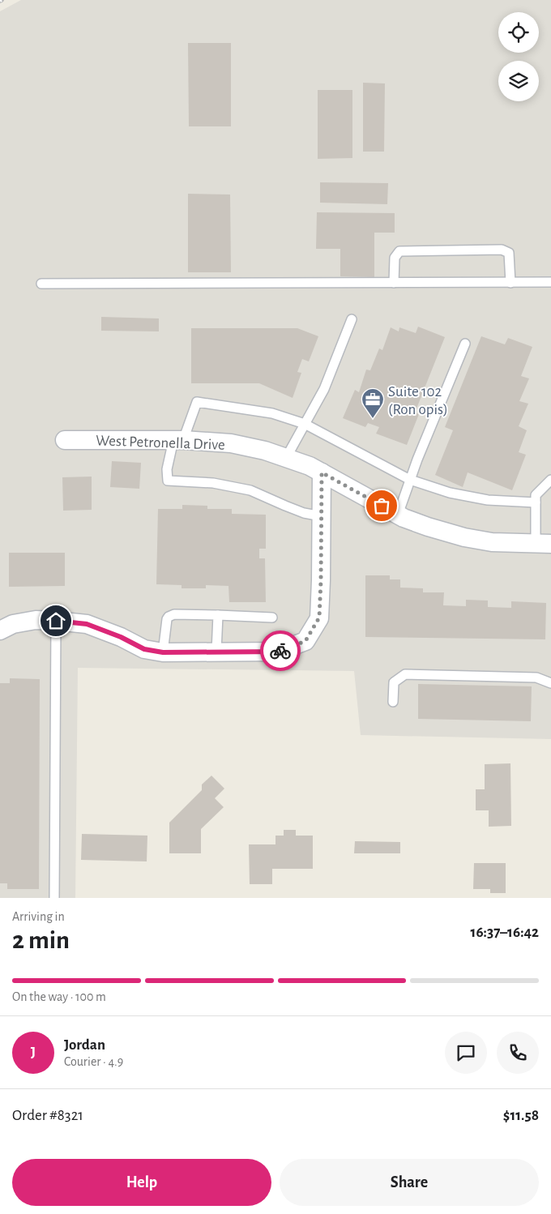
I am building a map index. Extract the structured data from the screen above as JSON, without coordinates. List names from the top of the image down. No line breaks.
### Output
{"streets":{"street":["West Petronella Drive"]},"places":{"office":["Suite 102 (Ron opis)"]},"page":{"heading":["2 min","Arriving in","16:37–16:42"],"panel":["Jordan","Courier · 4.9","Order #8321","$11.58"],"bar":"On the way · 100 m","round":"J","buttons":["Help","Share"]}}
